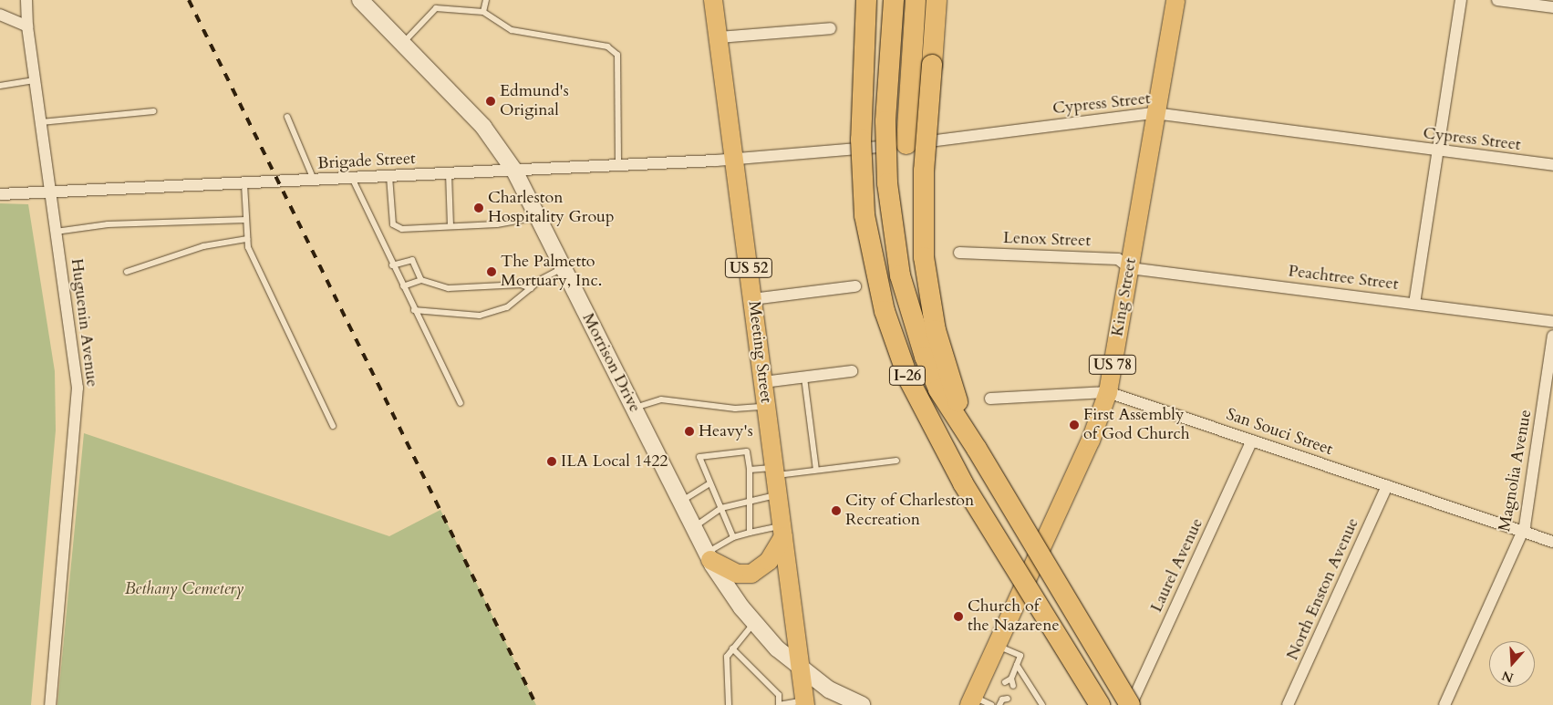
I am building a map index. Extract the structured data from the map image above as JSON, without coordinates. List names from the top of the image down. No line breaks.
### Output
{"streets":{"highway":["I-26"],"main road":["US 52","King Street","Meeting Street","Morrison Drive","US 78"],"street":["Cypress Street","Brigade Street","Lenox Street","Peachtree Street","Huguenin Avenue","San Souci Street","Magnolia Avenue","Laurel Avenue","North Enston Avenue"]},"crossings":[["Cypress Street","Brigade Street"],["Cypress Street","King Street"],["Cypress Street","Meeting Street"],["Brigade Street","Huguenin Avenue"],["Brigade Street","Meeting Street"],["Brigade Street","Morrison Drive"],["Lenox Street","Peachtree Street"],["Lenox Street","King Street"],["Peachtree Street","King Street"],["King Street","San Souci Street"],["Meeting Street","Morrison Drive"],["I-26","Laurel Avenue"],["San Souci Street","Magnolia Avenue"],["San Souci Street","Laurel Avenue"],["San Souci Street","North Enston Avenue"]],"parks":["Bethany Cemetery"],"places":["Edmund's Original","Charleston Hospitality Group","The Palmetto Mortuary, Inc.","First Assembly of God Church","Heavy's","ILA Local 1422","City of Charleston Recreation","Church of the Nazarene"],"north":"bottom"}
